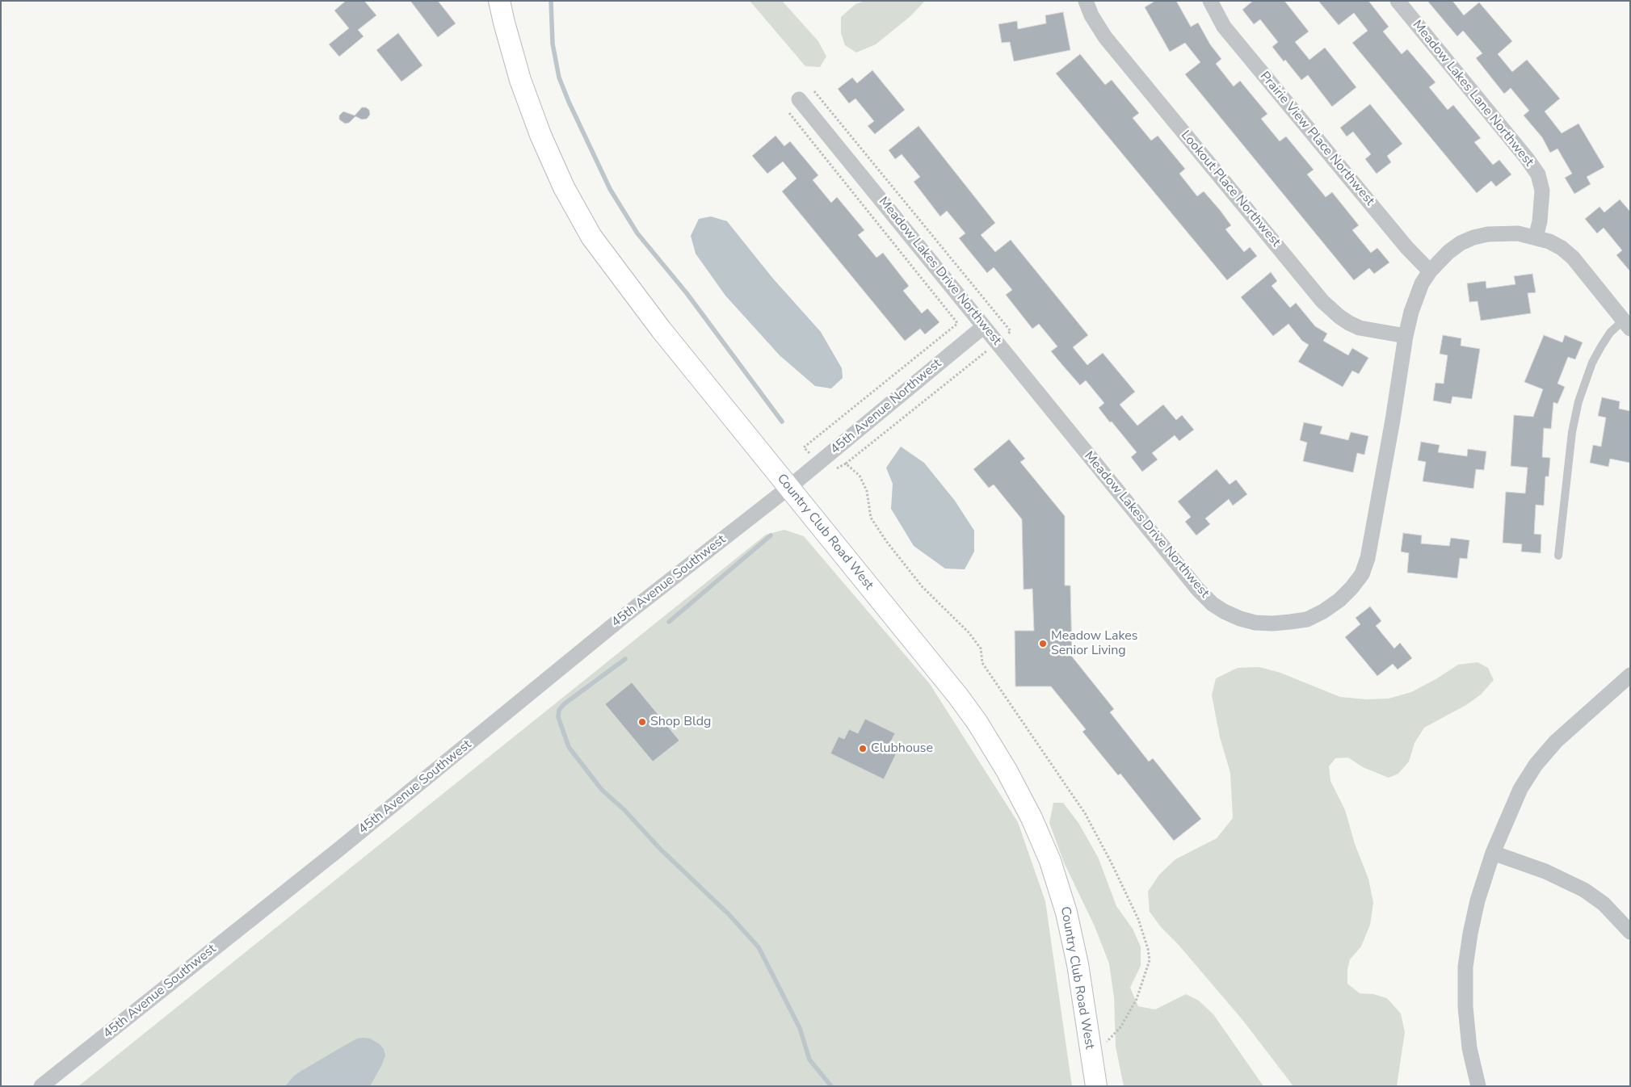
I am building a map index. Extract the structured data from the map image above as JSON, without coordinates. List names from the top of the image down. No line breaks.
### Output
{"streets":{"main road":["Country Club Road West"],"street":["Meadow Lakes Lane Northwest","Prairie View Place Northwest","Lookout Place Northwest","Meadow Lakes Drive Northwest","45th Avenue Northwest","45th Avenue Southwest"]},"crossings":[["Meadow Lakes Lane Northwest","Meadow Lakes Drive Northwest"],["Prairie View Place Northwest","Meadow Lakes Drive Northwest"],["Lookout Place Northwest","Meadow Lakes Drive Northwest"],["Meadow Lakes Drive Northwest","45th Avenue Northwest"],["45th Avenue Northwest","Country Club Road West"],["45th Avenue Northwest","45th Avenue Southwest"],["Country Club Road West","45th Avenue Southwest"]],"places":["Meadow Lakes Senior Living","Shop Bldg","Clubhouse"]}
